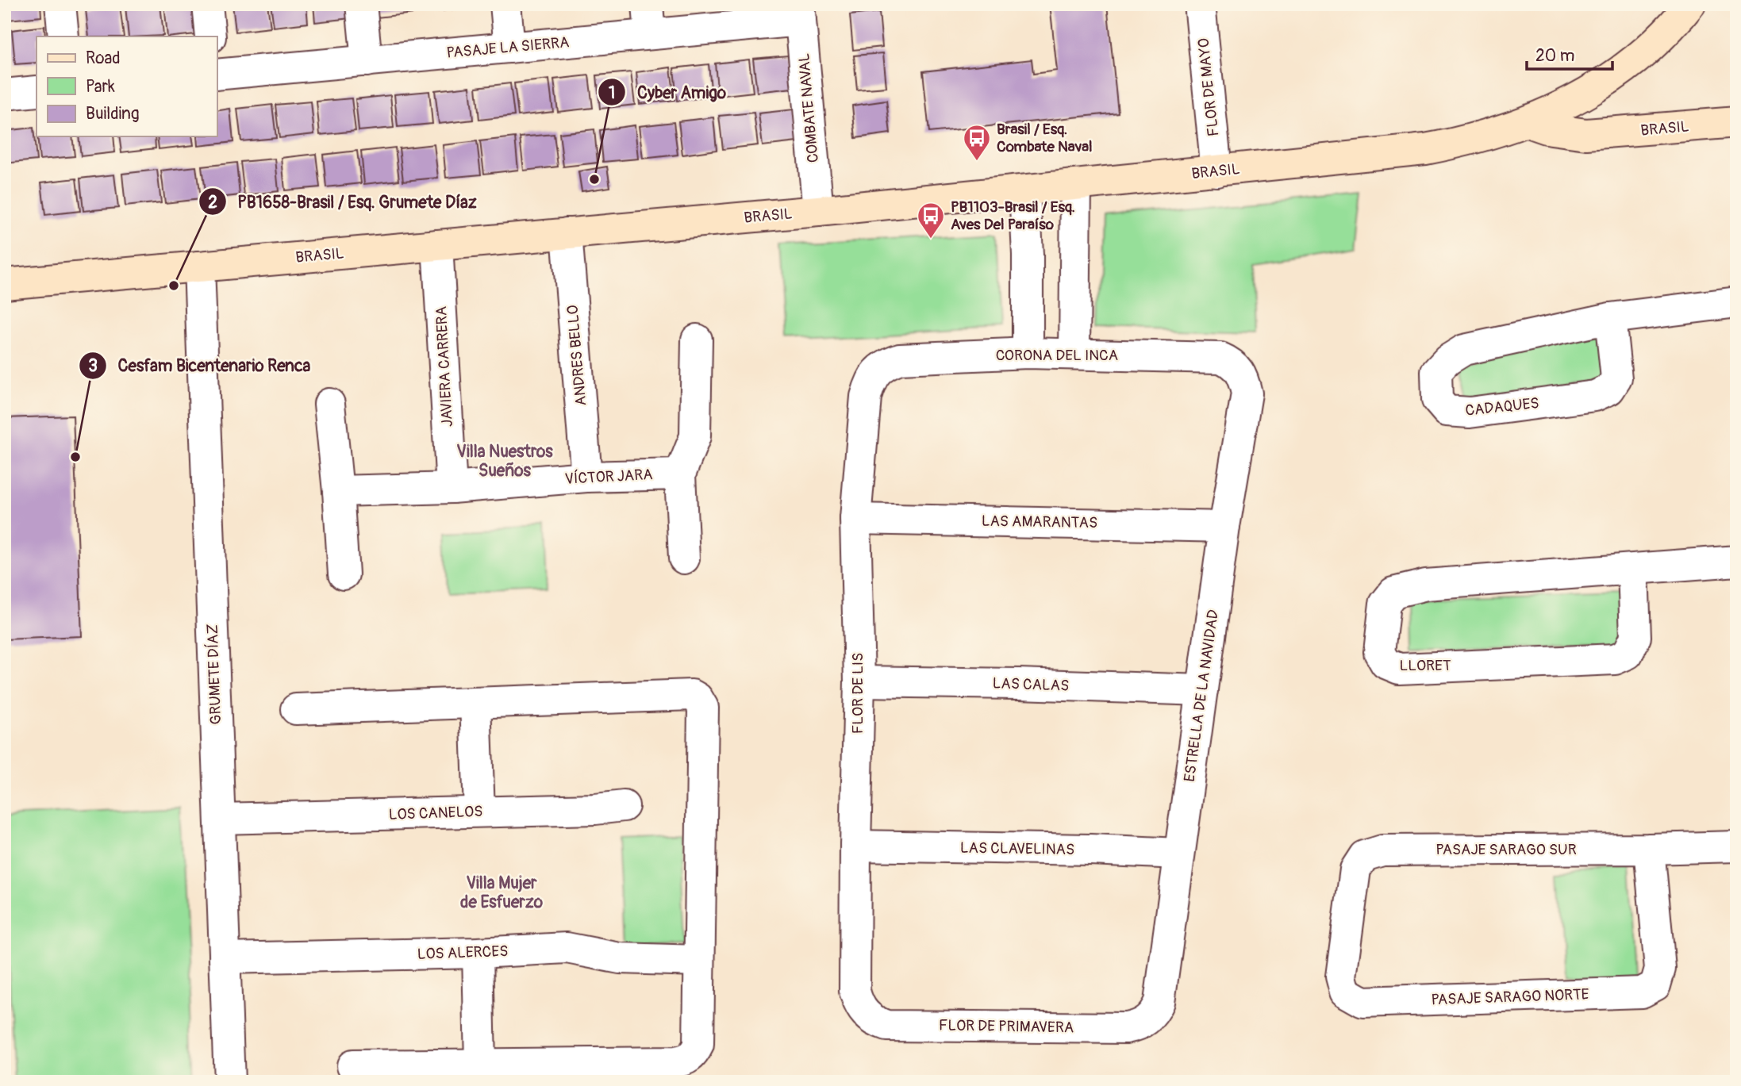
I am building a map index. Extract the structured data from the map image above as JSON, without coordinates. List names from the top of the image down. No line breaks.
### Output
{"streets":{"main road":["BRASIL"],"street":["PASAJE LA SIERRA","FLOR DE MAYO","COMBATE NAVAL","ANDRES BELLO","CORONA DEL INCA","JAVIERA CARRERA","CADAQUES","VÍCTOR JARA","LAS AMARANTAS","LLORET","GRUMETE DÍAZ","LAS CALAS","FLOR DE LIS","ESTRELLA DE LA NAVIDAD","LOS CANELOS","LAS CLAVELINAS","PASAJE SARAGO SUR","LOS ALERCES","PASAJE SARAGO NORTE","FLOR DE PRIMAVERA"]},"crossings":[["PASAJE LA SIERRA","COMBATE NAVAL"],["FLOR DE MAYO","BRASIL"],["COMBATE NAVAL","BRASIL"],["BRASIL","ANDRES BELLO"],["BRASIL","JAVIERA CARRERA"],["BRASIL","GRUMETE DÍAZ"],["ANDRES BELLO","VÍCTOR JARA"],["CORONA DEL INCA","FLOR DE LIS"],["CORONA DEL INCA","ESTRELLA DE LA NAVIDAD"],["JAVIERA CARRERA","VÍCTOR JARA"],["LAS AMARANTAS","FLOR DE LIS"],["LAS AMARANTAS","ESTRELLA DE LA NAVIDAD"],["GRUMETE DÍAZ","LOS CANELOS"],["GRUMETE DÍAZ","LOS ALERCES"],["LAS CALAS","FLOR DE LIS"],["LAS CALAS","ESTRELLA DE LA NAVIDAD"],["FLOR DE LIS","LAS CLAVELINAS"],["FLOR DE LIS","FLOR DE PRIMAVERA"],["ESTRELLA DE LA NAVIDAD","LAS CLAVELINAS"],["ESTRELLA DE LA NAVIDAD","FLOR DE PRIMAVERA"],["PASAJE SARAGO SUR","PASAJE SARAGO NORTE"]],"districts":["Villa Nuestros Sueños","Villa Mujer de Esfuerzo"],"places":{"bus stop":["Brasil / Esq. Combate Naval","PB1103-Brasil / Esq. Aves Del Paraíso"],"other":["Cyber Amigo","PB1658-Brasil / Esq. Grumete Díaz","Cesfam Bicentenario Renca"]},"legend":["Road","Park","Building"],"scale_bar":"20 m"}
